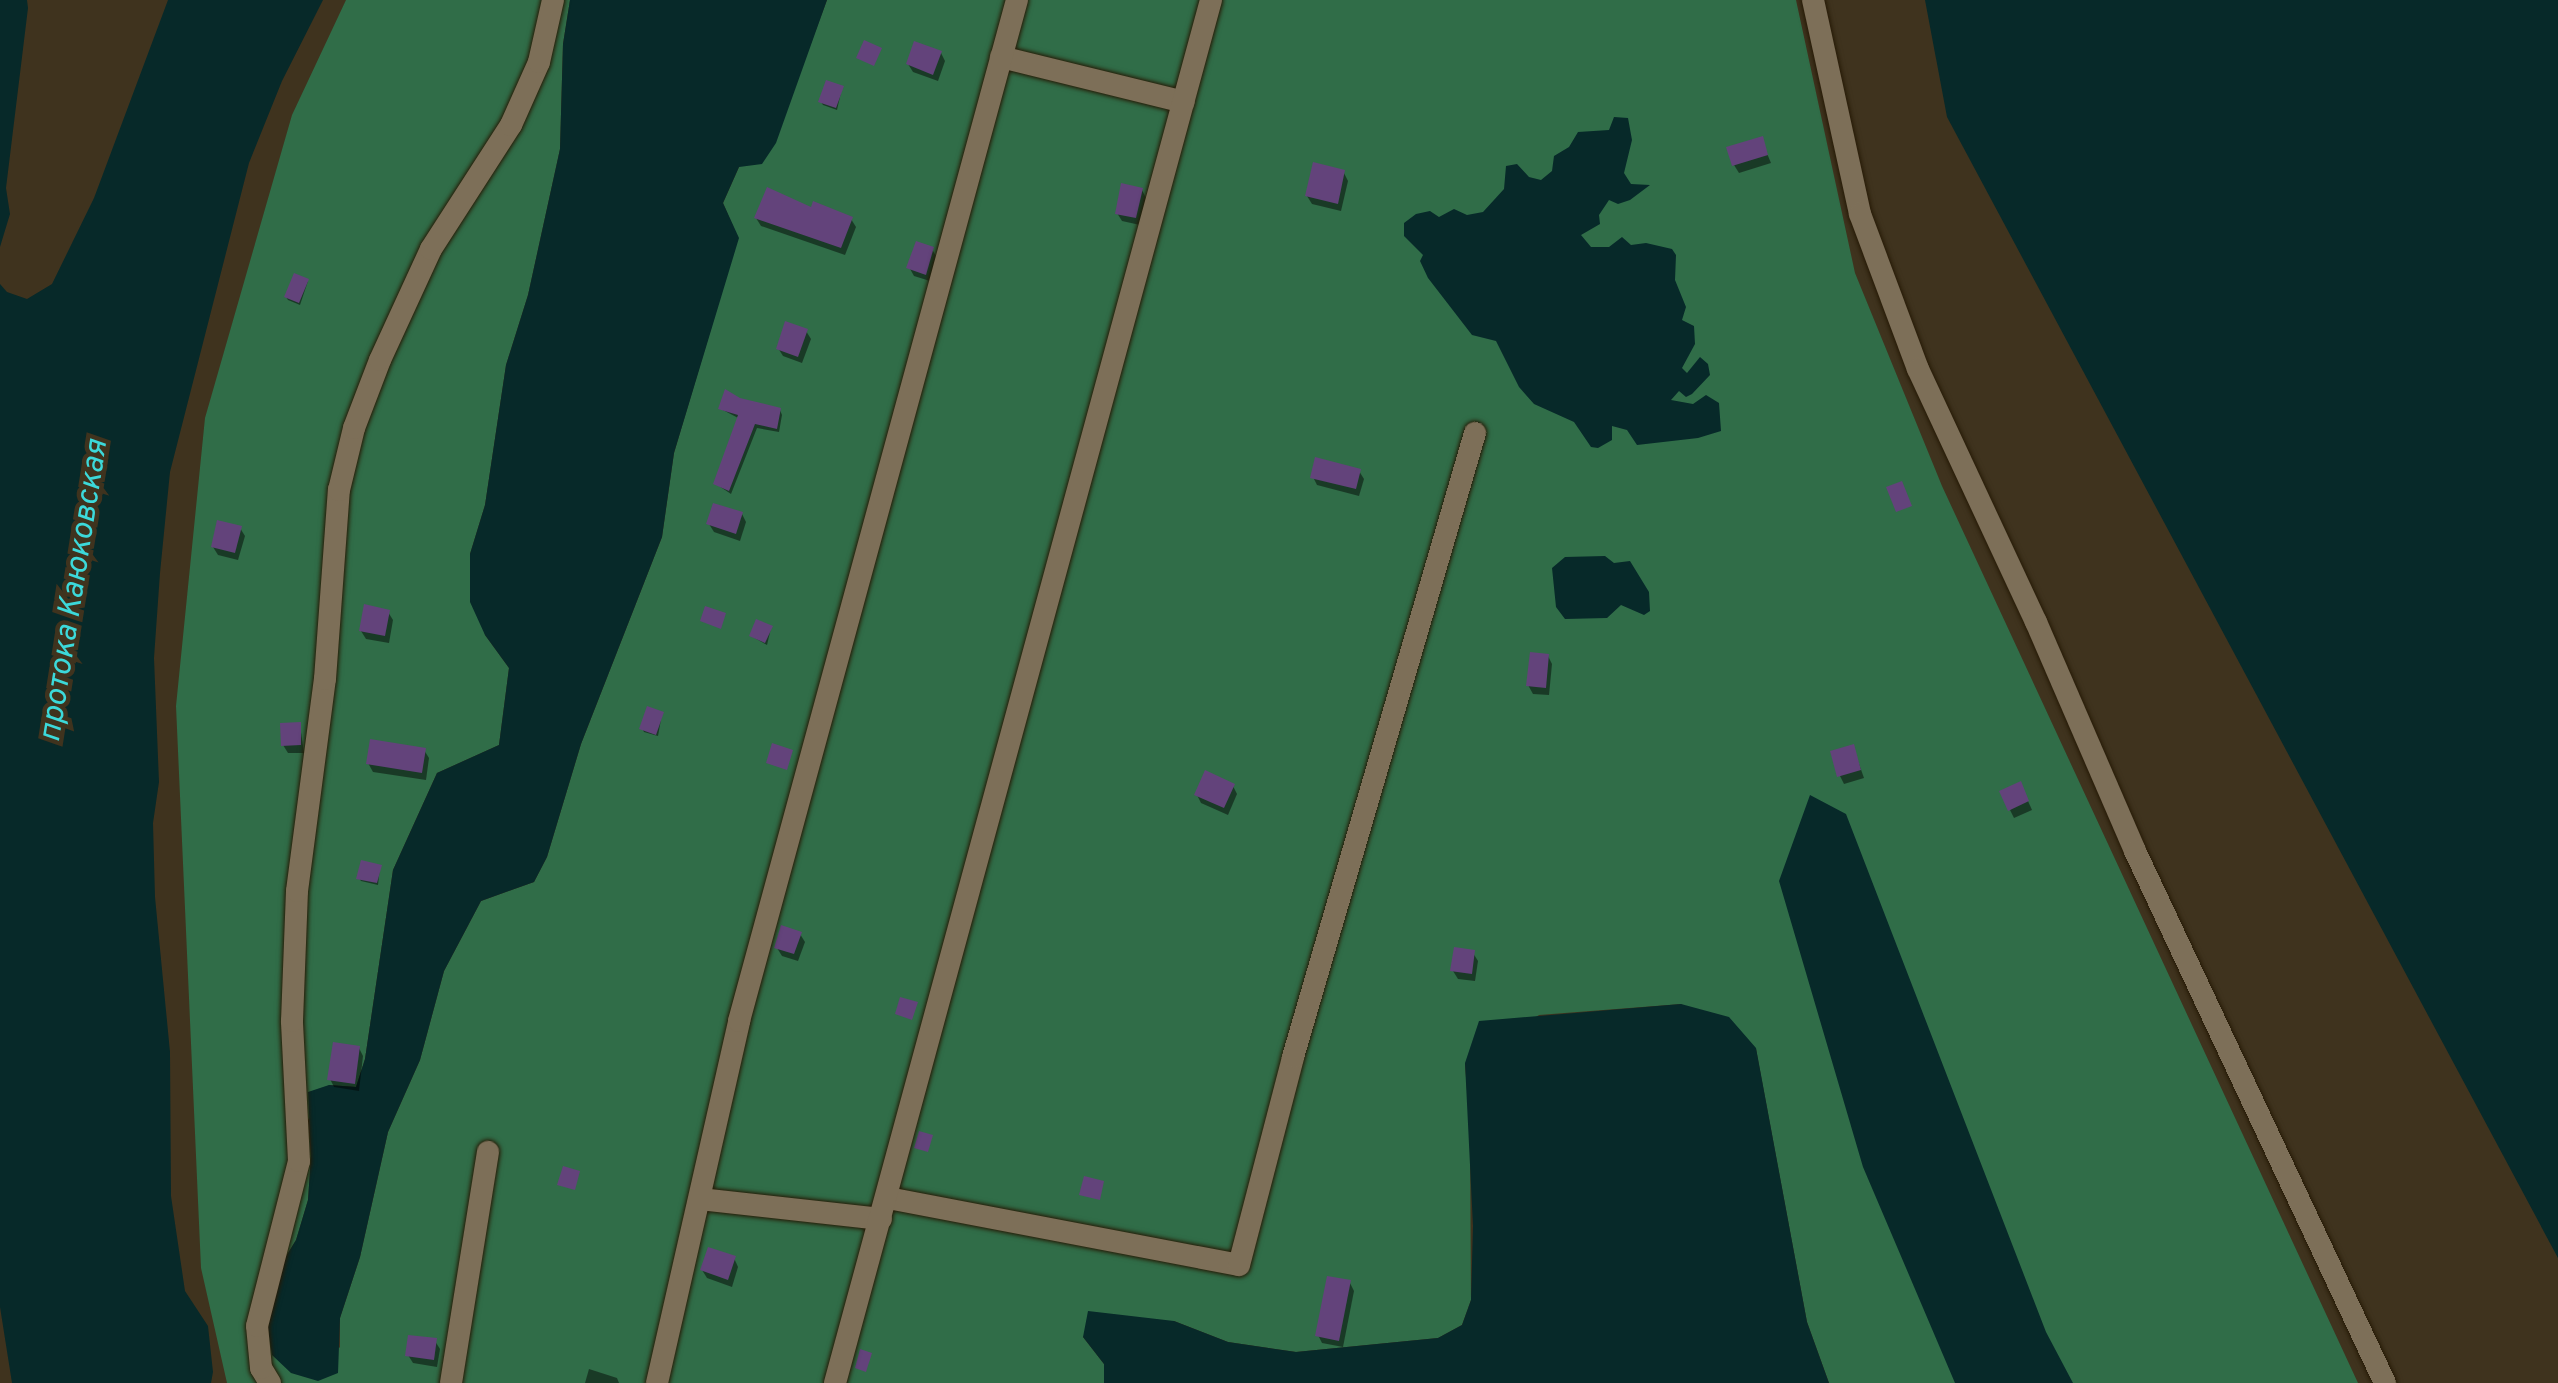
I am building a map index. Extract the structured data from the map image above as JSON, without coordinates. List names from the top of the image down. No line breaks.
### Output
{"water":["протока Каюковская"]}
